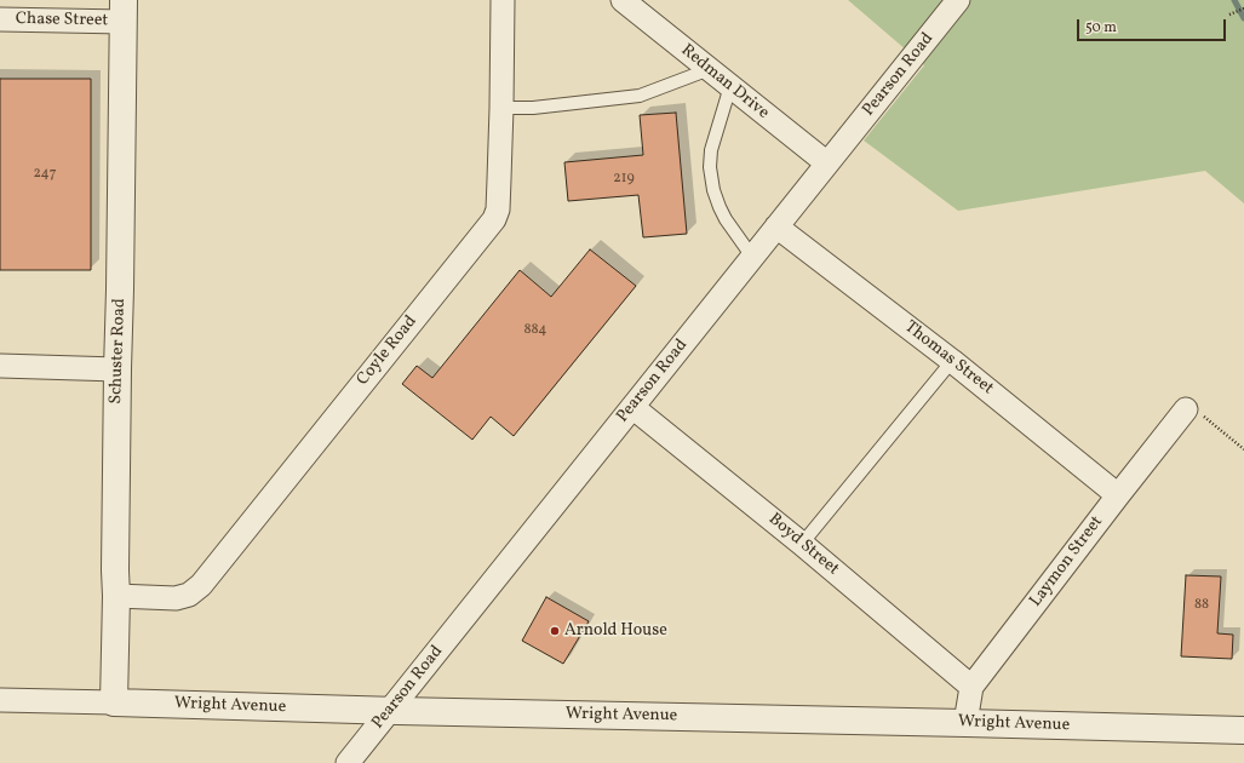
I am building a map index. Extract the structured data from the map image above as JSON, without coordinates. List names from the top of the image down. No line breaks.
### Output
{"streets":{"street":["Chase Street","Pearson Road","Redman Drive","Schuster Road","Coyle Road","Thomas Street","Boyd Street","Laymon Street","Wright Avenue"]},"crossings":[["Chase Street","Schuster Road"],["Pearson Road","Redman Drive"],["Pearson Road","Thomas Street"],["Pearson Road","Boyd Street"],["Pearson Road","Wright Avenue"],["Schuster Road","Coyle Road"],["Schuster Road","Wright Avenue"],["Thomas Street","Laymon Street"],["Boyd Street","Laymon Street"],["Laymon Street","Wright Avenue"]],"places":["Arnold House"],"house_numbers":["247","219","884","88"],"scale_bar":"50 m"}
